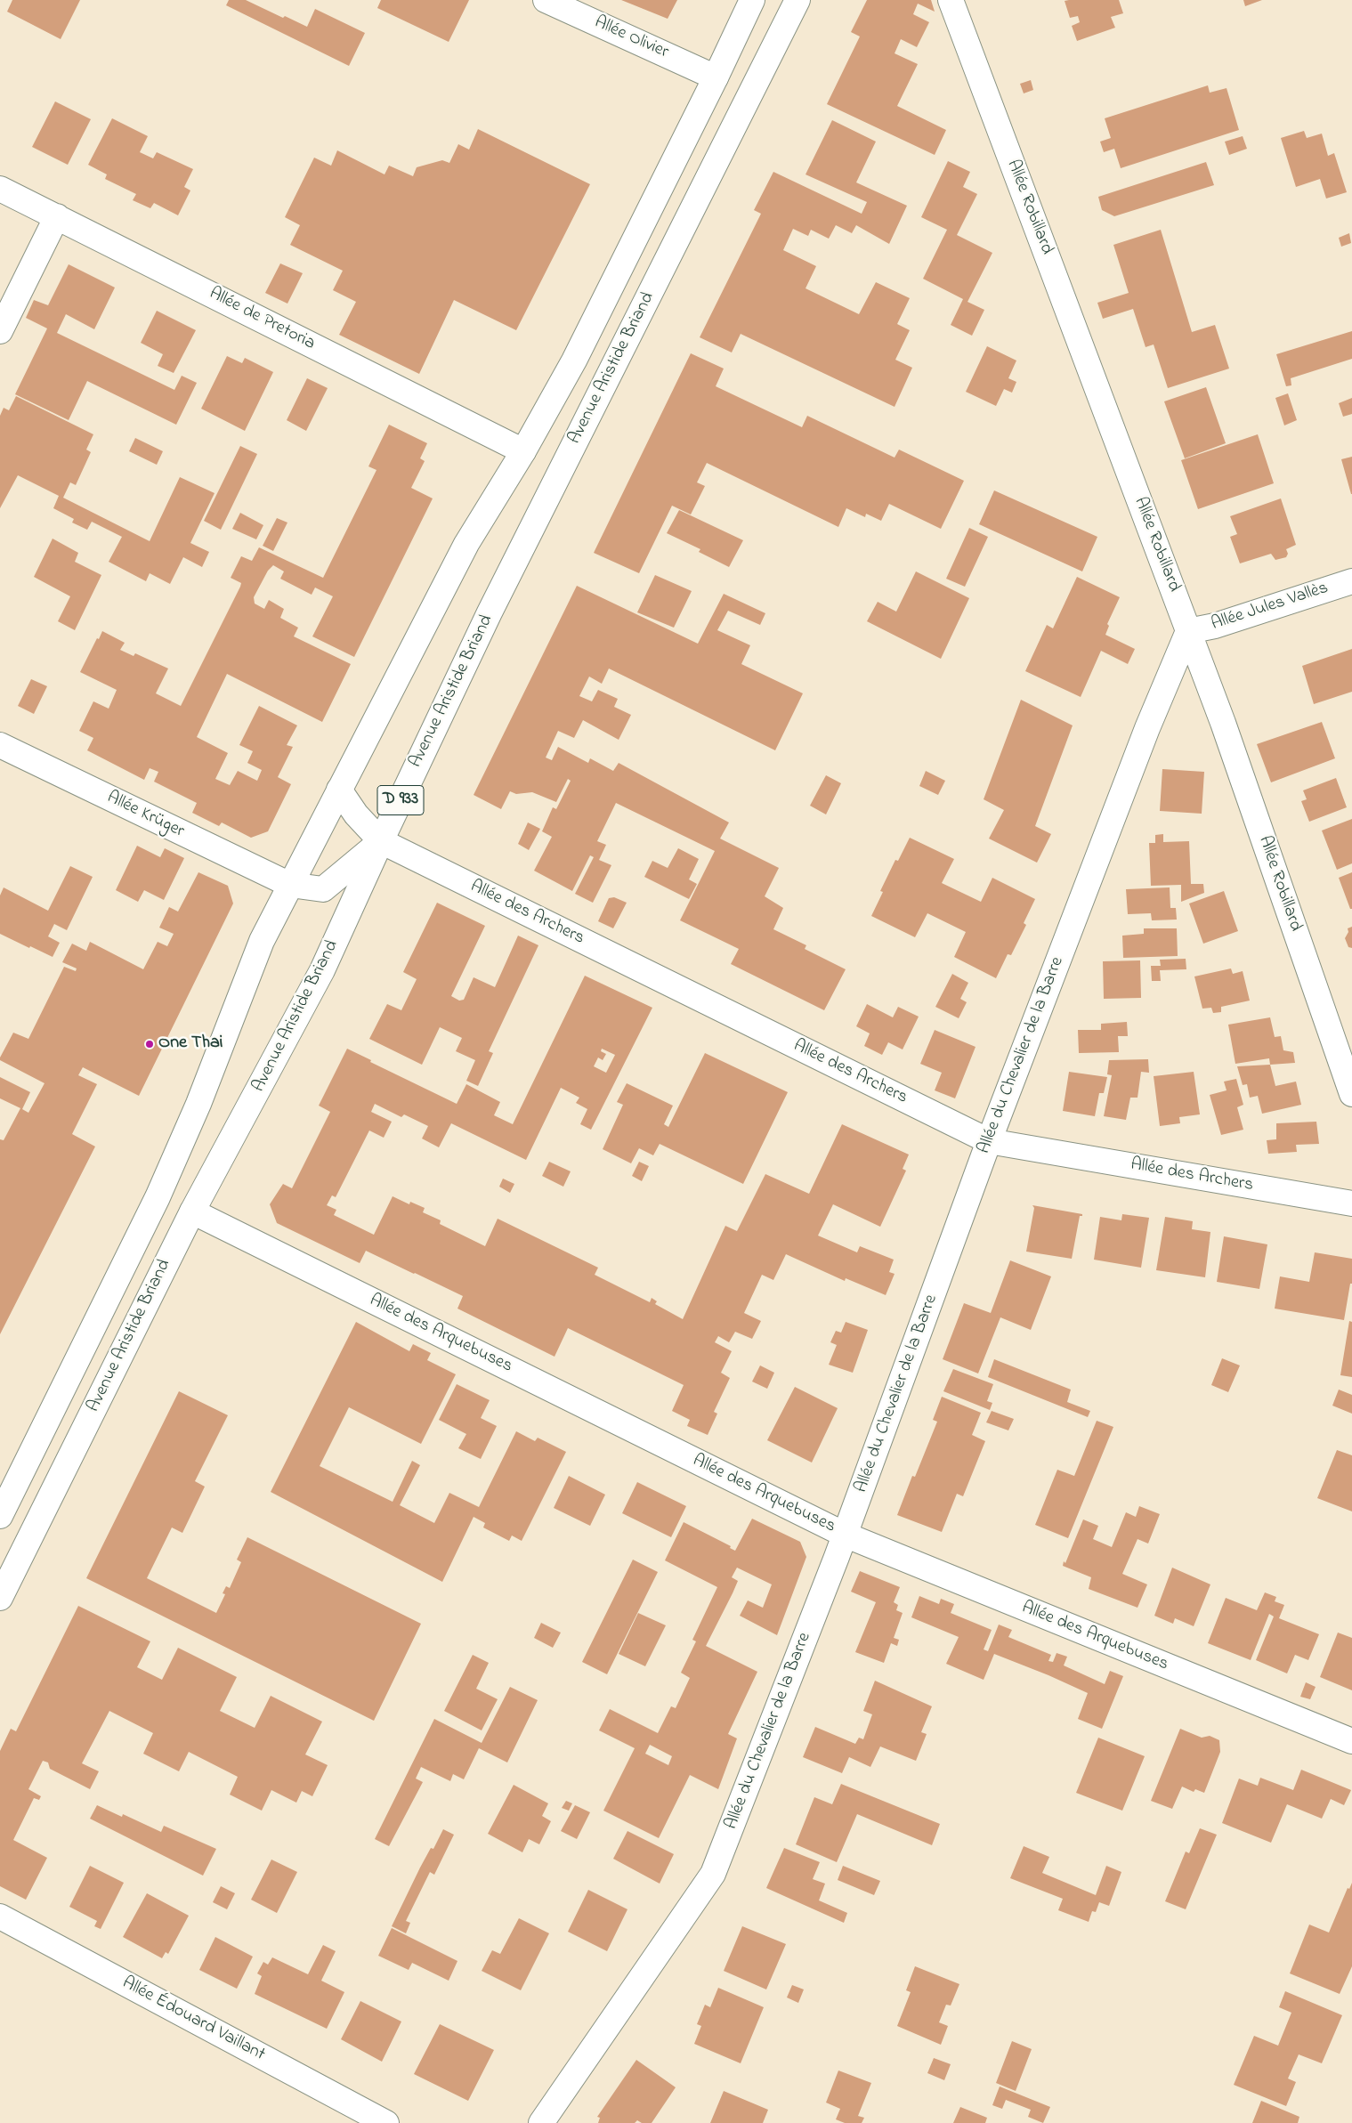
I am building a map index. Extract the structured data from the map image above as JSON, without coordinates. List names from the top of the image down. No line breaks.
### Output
{"streets":{"street":["Allée Olivier","Allée Robillard","Allée de Pretoria","Avenue Aristide Briand","Allée Jules Vallès","D 933","Allée Krüger","Allée des Archers","Allée du Chevalier de la Barre","Allée des Arquebuses","Allée Édouard Vaillant"]},"crossings":[["Allée Olivier","Avenue Aristide Briand"],["Allée Robillard","Allée Jules Vallès"],["Allée Robillard","Allée du Chevalier de la Barre"],["Allée de Pretoria","Avenue Aristide Briand"],["Avenue Aristide Briand","Allée Krüger"],["Avenue Aristide Briand","Allée des Archers"],["Avenue Aristide Briand","Allée des Arquebuses"],["Allée Jules Vallès","Allée du Chevalier de la Barre"],["Allée Krüger","Allée des Archers"],["Allée des Archers","Allée du Chevalier de la Barre"],["Allée du Chevalier de la Barre","Allée des Arquebuses"]],"places":["One Thai"]}
